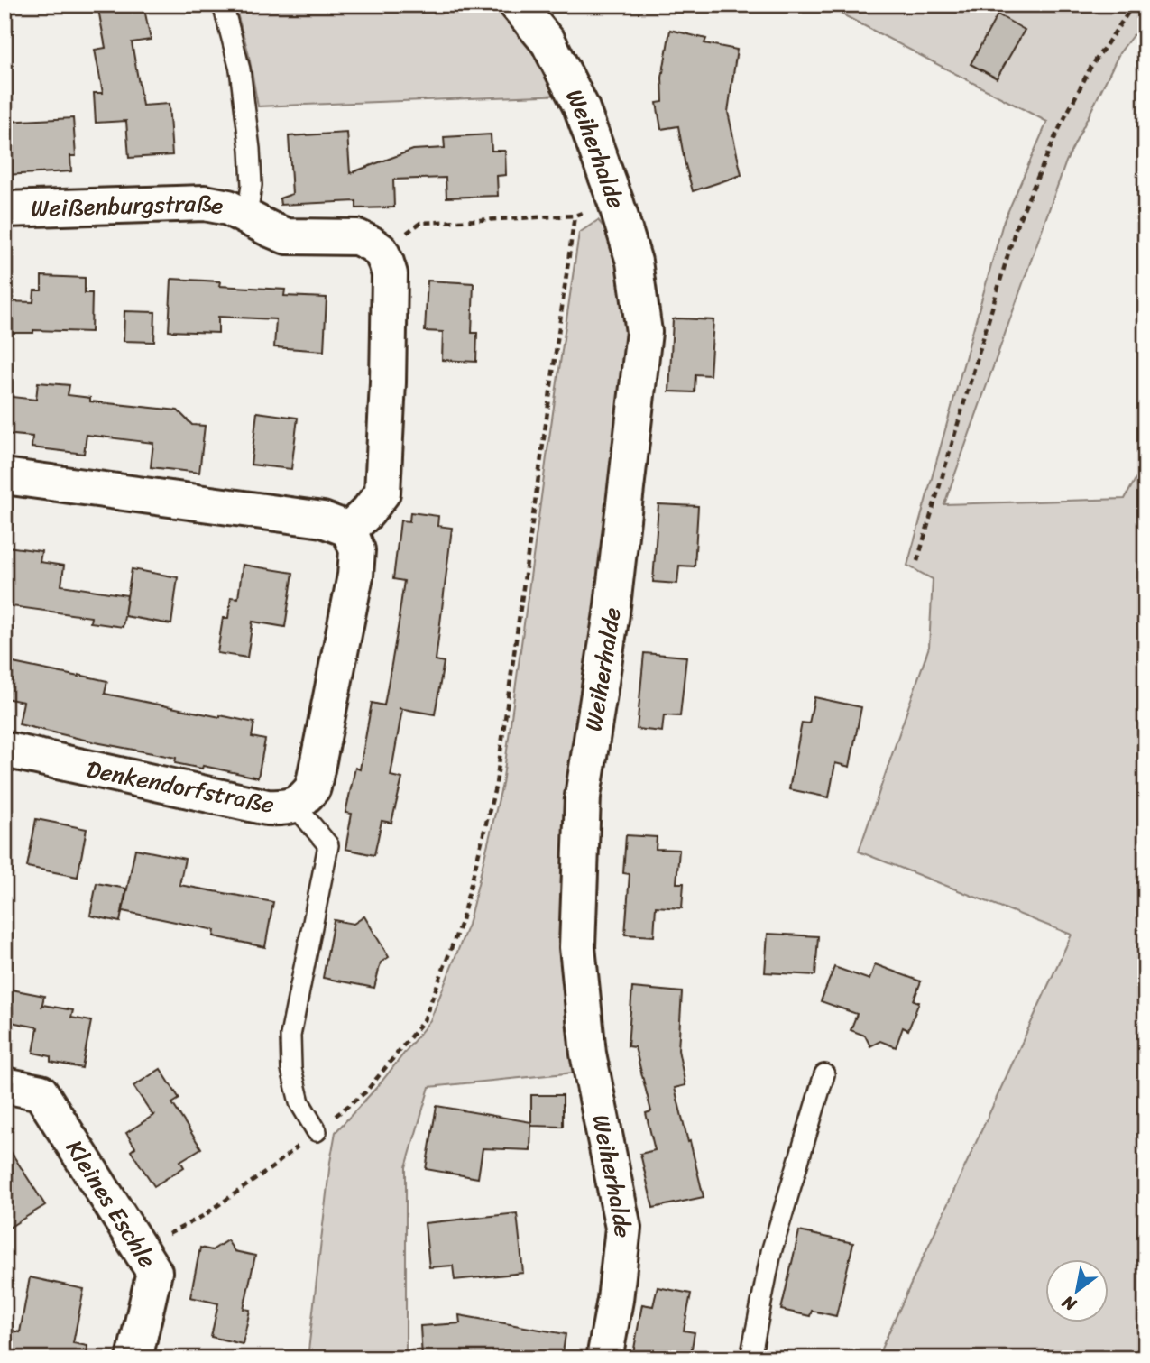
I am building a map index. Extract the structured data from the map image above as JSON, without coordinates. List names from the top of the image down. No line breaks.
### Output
{"streets":{"street":["Weiherhalde","Weißenburgstraße","Denkendorfstraße","Kleines Eschle"]},"north":"bottom left"}
